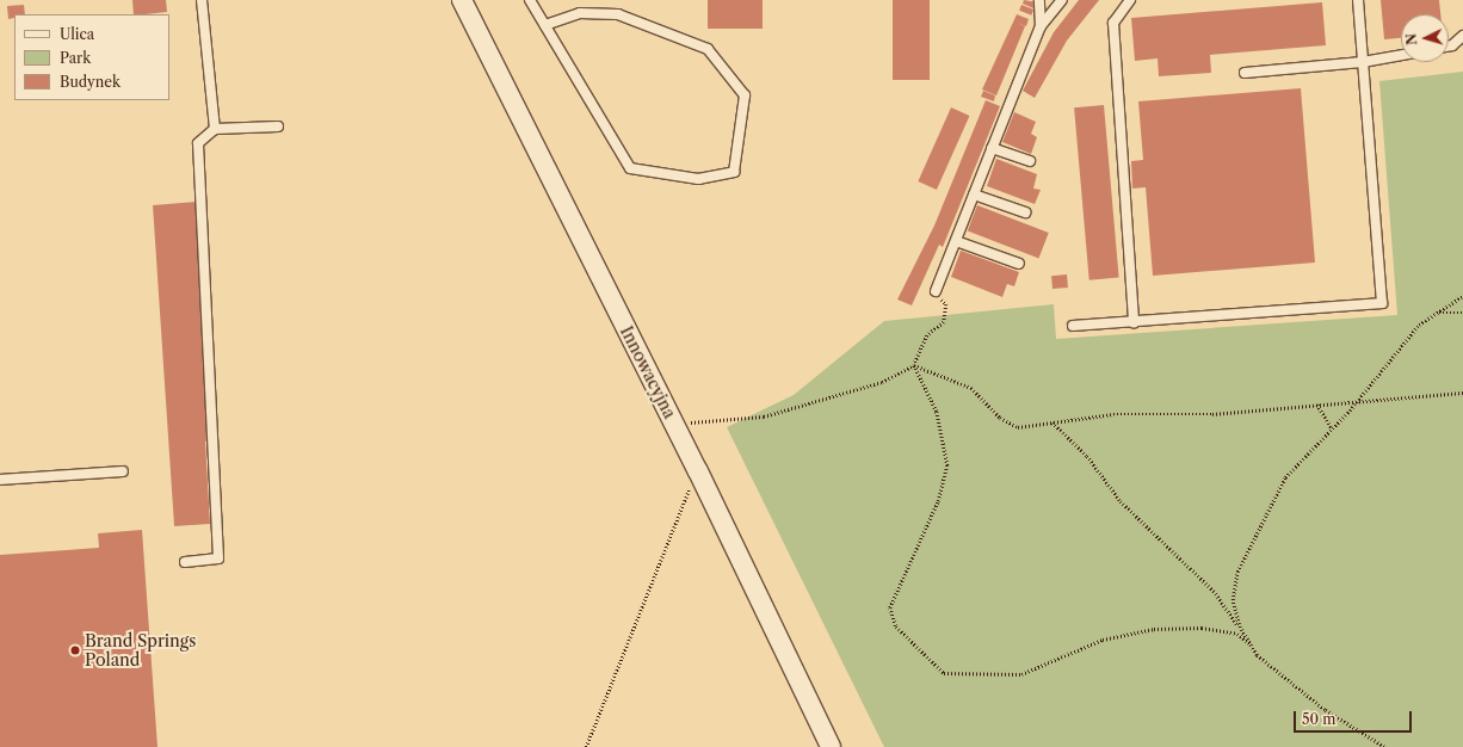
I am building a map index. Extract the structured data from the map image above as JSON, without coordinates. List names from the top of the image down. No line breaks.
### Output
{"streets":{"street":["Innowacyjna"]},"places":["Brand Springs Poland"],"legend":["Ulica","Park","Budynek"],"scale_bar":"50 m","north":"left"}
